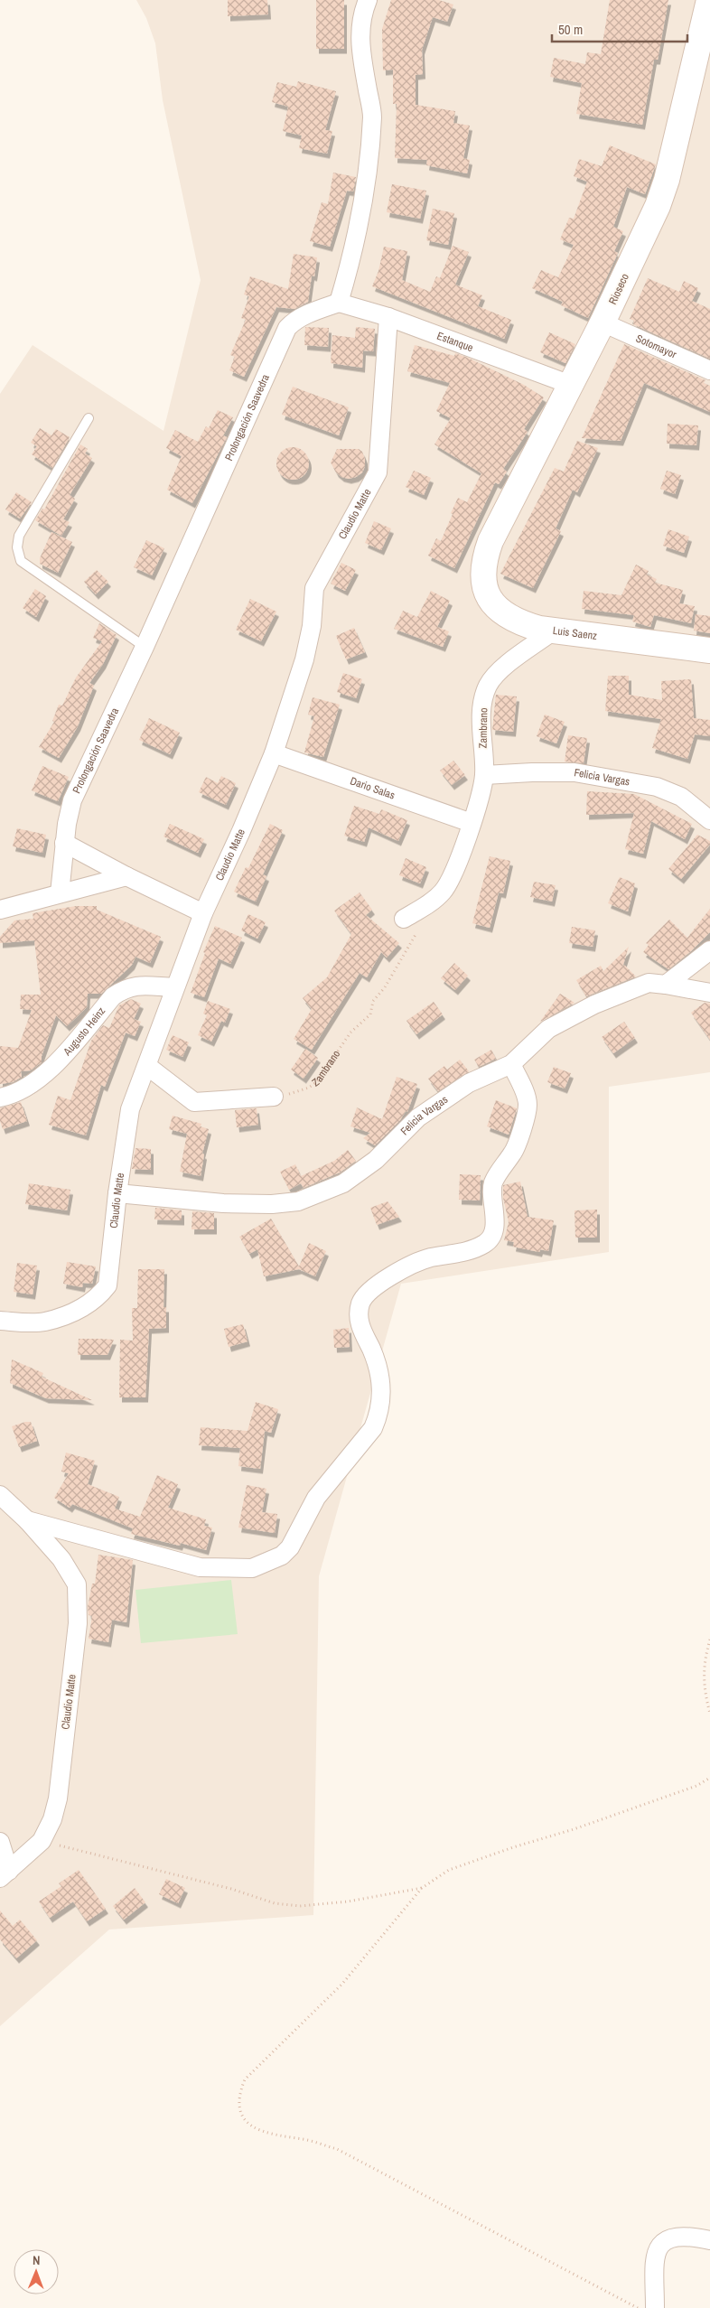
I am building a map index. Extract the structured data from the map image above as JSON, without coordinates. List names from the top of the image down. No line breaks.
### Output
{"streets":{"main road":["Rioseco","Luis Saenz"],"street":["Estanque","Sotomayor","Prolongación Saavedra","Claudio Matte","Zambrano","Felicia Vargas","Dario Salas","Augusto Heinz"]},"crossings":[["Rioseco","Estanque"],["Rioseco","Sotomayor"],["Rioseco","Luis Saenz"],["Estanque","Prolongación Saavedra"],["Estanque","Claudio Matte"],["Claudio Matte","Felicia Vargas"],["Claudio Matte","Dario Salas"],["Claudio Matte","Augusto Heinz"],["Luis Saenz","Zambrano"],["Zambrano","Felicia Vargas"],["Zambrano","Dario Salas"]],"scale_bar":"50 m","north":"top"}
